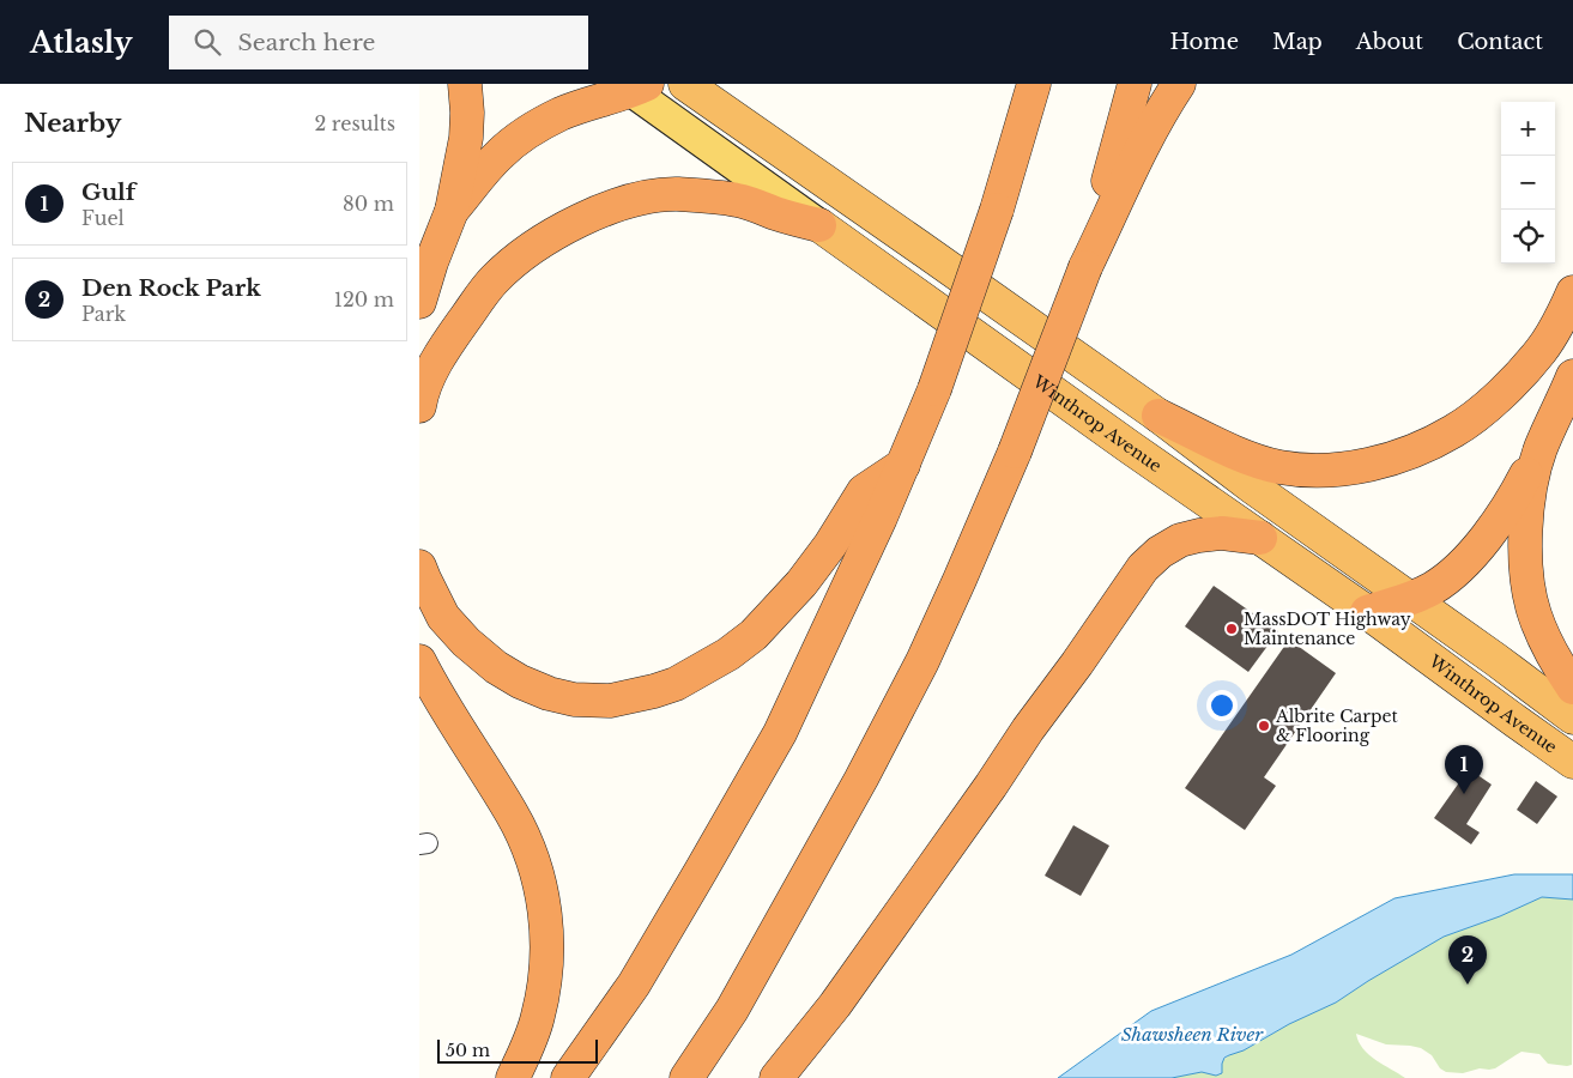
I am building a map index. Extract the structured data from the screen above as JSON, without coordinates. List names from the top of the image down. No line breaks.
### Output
{"streets":{"highway":["Winthrop Avenue"]},"water":["Shawsheen River"],"places":["MassDOT Highway Maintenance","Albrite Carpet & Flooring"],"scale_bar":"50 m","page":{"header":"Atlasly","search":"Search here","nav":["Home","Map","About","Contact"],"heading":["Nearby","2 results"],"map_buttons":["+","−"],"list":[{"mark":"1","name":"Gulf","note":"Fuel","value":"80 m"},{"mark":"2","name":"Den Rock Park","note":"Park","value":"120 m"}],"pins":["1","2"],"scale":"50 m"}}
